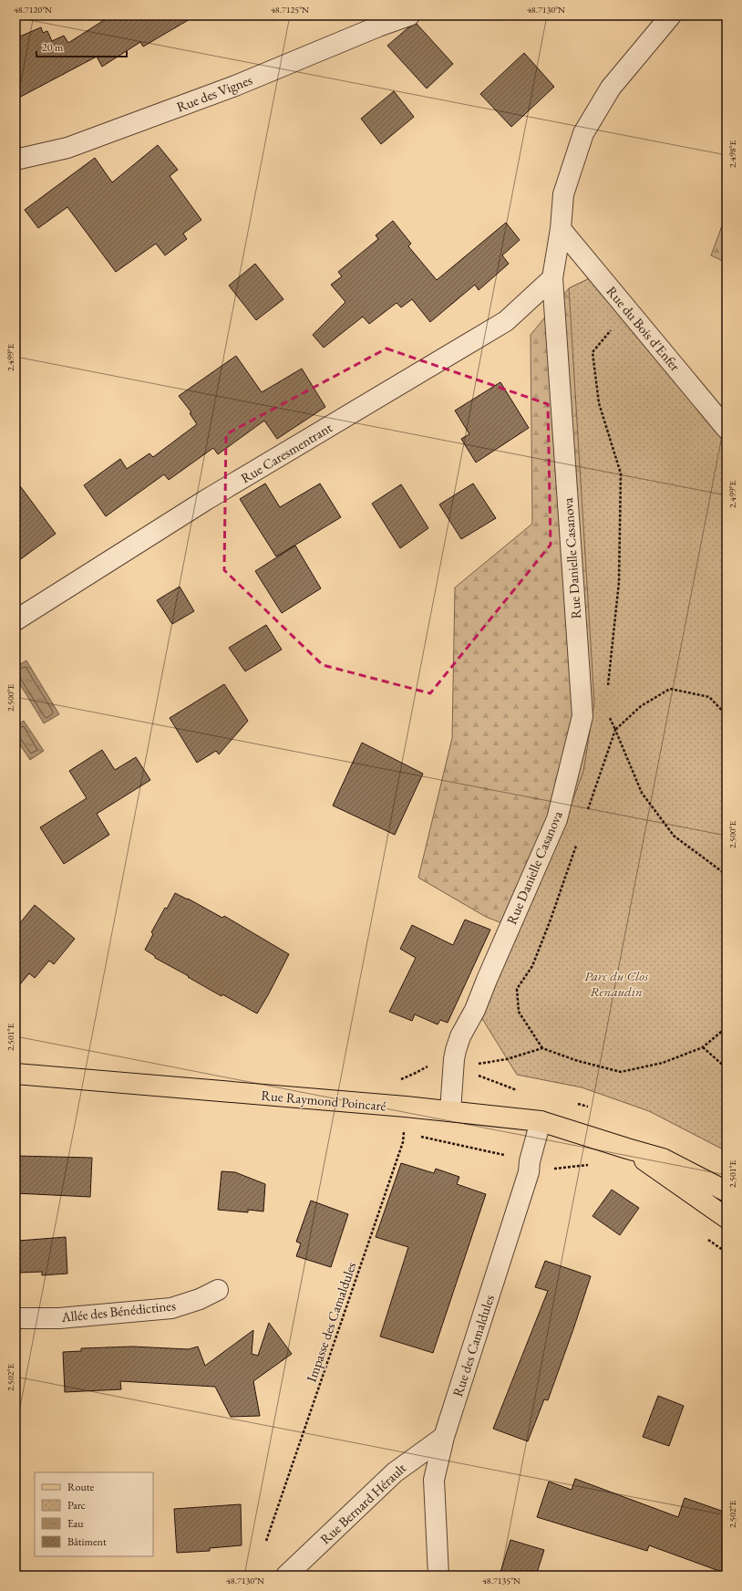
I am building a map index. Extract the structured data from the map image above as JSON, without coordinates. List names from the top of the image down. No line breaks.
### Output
{"streets":{"main road":["Rue Raymond Poincaré"],"street":["Rue des Vignes","Rue du Bois d'Enfer","Rue Caresmentrant","Rue Danielle Casanova","Allée des Bénédictines","Rue des Camaldules","Rue Bernard Hérault"],"path":["Impasse des Camaldules"]},"crossings":[["Rue du Bois d'Enfer","Rue Danielle Casanova"],["Rue Caresmentrant","Rue Danielle Casanova"],["Rue Danielle Casanova","Rue Raymond Poincaré"],["Rue Raymond Poincaré","Impasse des Camaldules"],["Rue Raymond Poincaré","Rue des Camaldules"],["Rue des Camaldules","Rue Bernard Hérault"]],"parks":["Parc du Clos Renaudin"],"legend":["Route","Parc","Eau","Bâtiment"],"scale_bar":"20 m","coordinates":["48.7120°N","48.7125°N","48.7130°N","2.498°E","2.499°E","2.500°E","2.501°E","2.502°E","48.7135°N"]}
